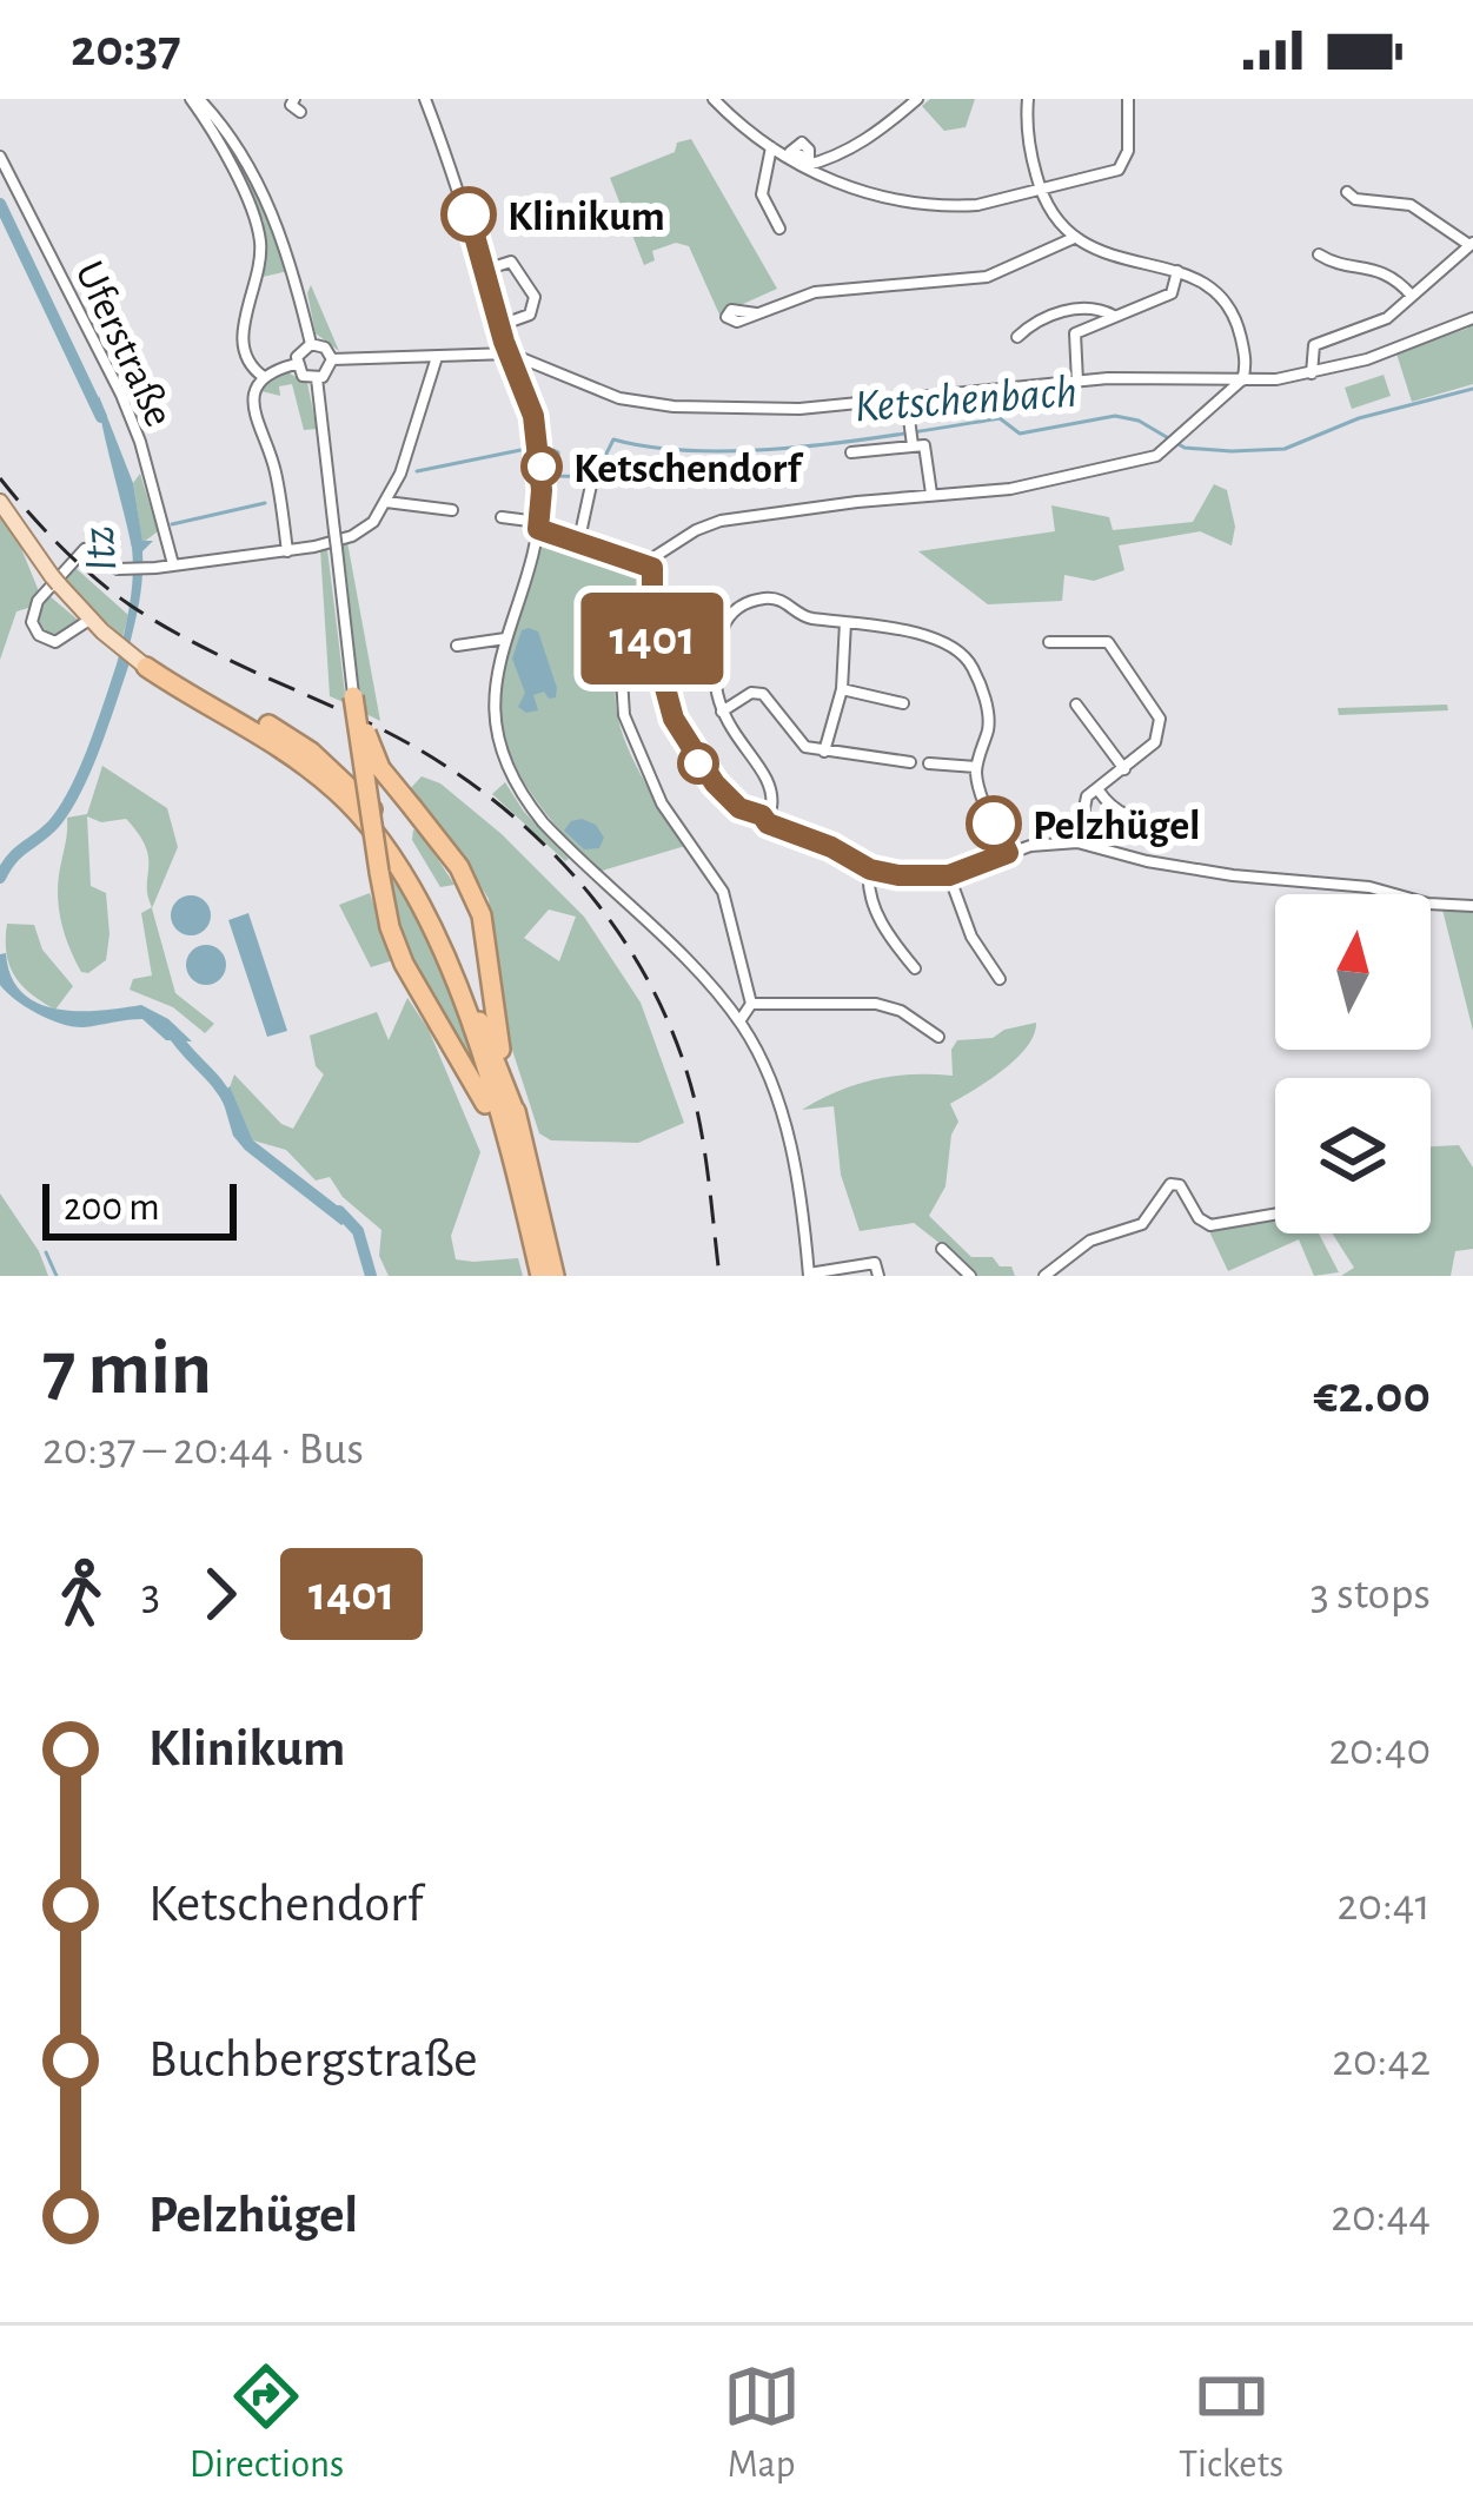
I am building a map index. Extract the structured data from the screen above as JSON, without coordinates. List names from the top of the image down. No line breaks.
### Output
{"streets":{"street":["Uferstraße"]},"water":["Ketschenbach","Itz"],"places":["Klinikum","Ketschendorf","Pelzhügel"],"lines":["bus line 1401"],"scale_bar":"200 m","north":"top","page":{"status":"20:37","on_map":"1401","scale":"200 m","heading":["7 min","20:37 – 20:44 · Bus","€2.00"],"legs":["3","1401","3 stops"],"list":[{"name":"Klinikum","value":"20:40"},{"name":"Ketschendorf","value":"20:41"},{"name":"Buchbergstraße","value":"20:42"},{"name":"Pelzhügel","value":"20:44"}],"tabs":["Directions","Map","Tickets"]}}
